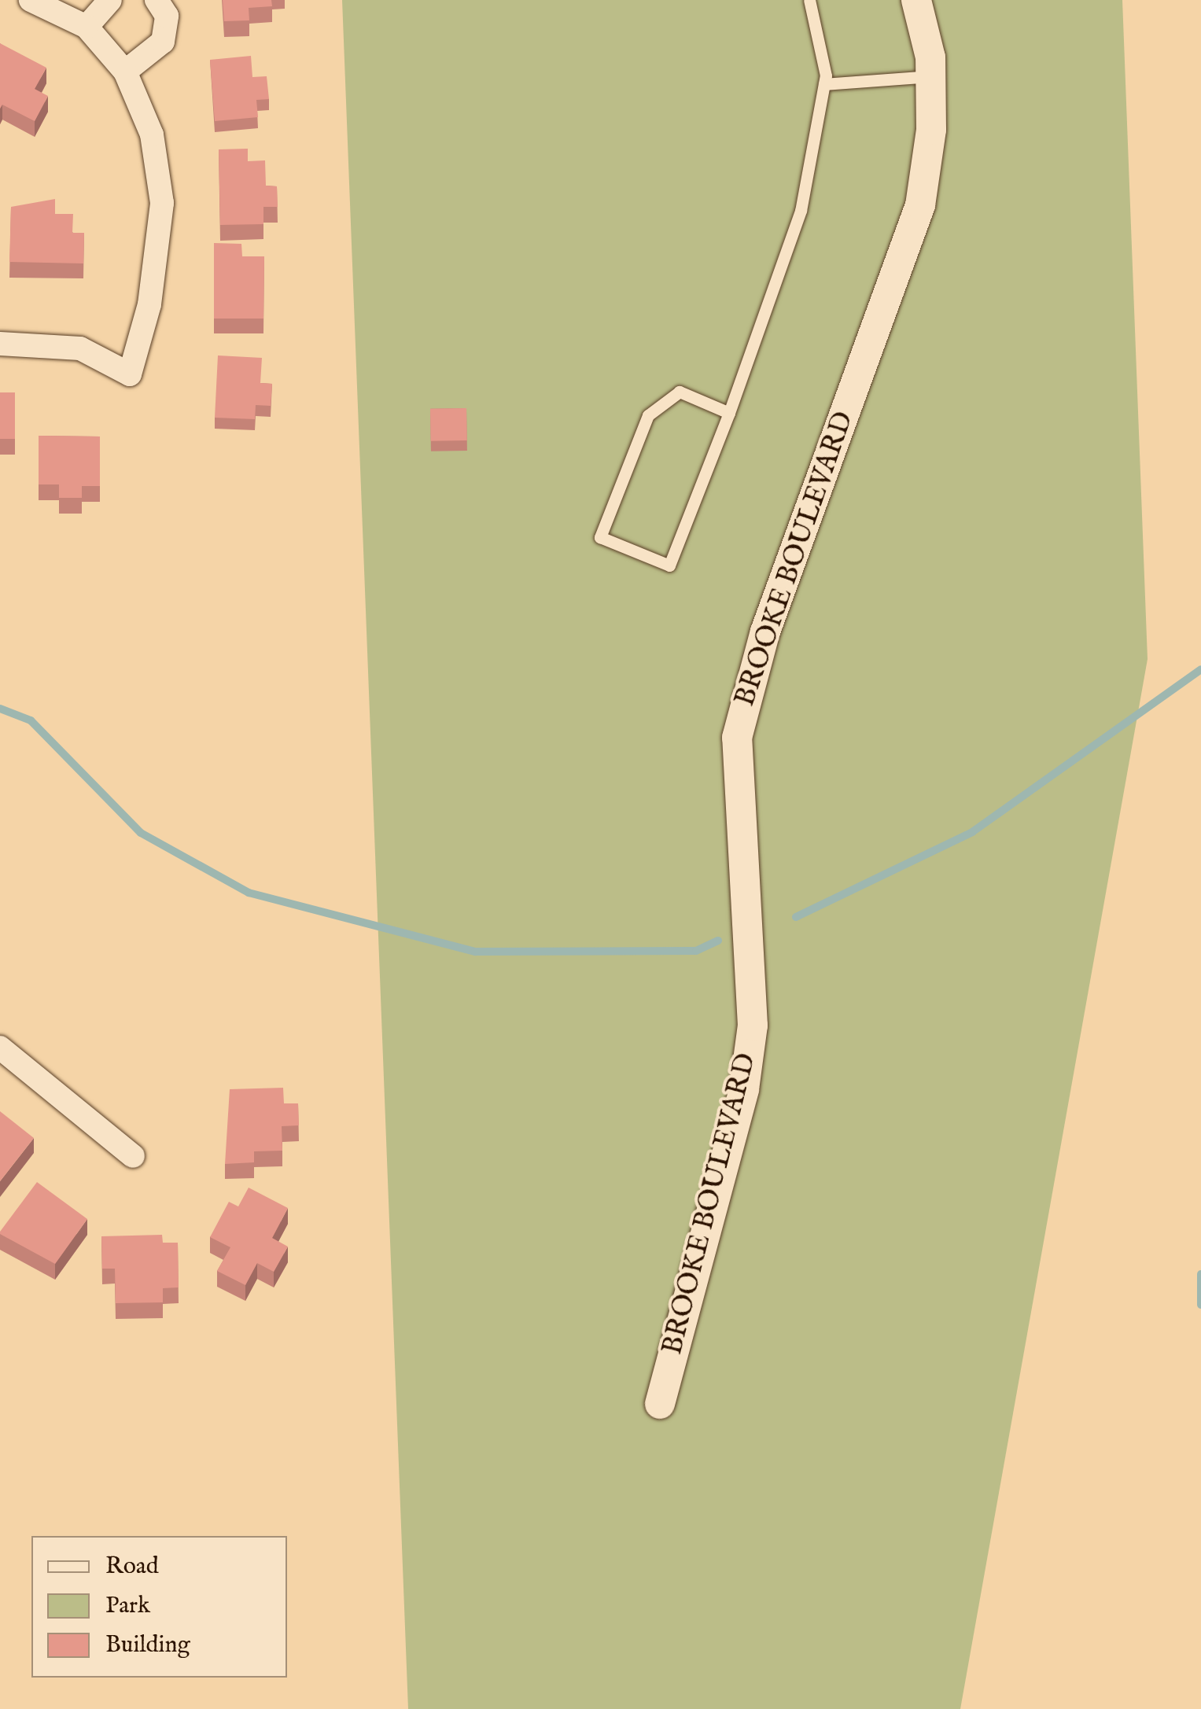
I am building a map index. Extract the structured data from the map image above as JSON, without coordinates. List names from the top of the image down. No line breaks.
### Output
{"streets":{"street":["BROOKE BOULEVARD"]},"legend":["Road","Park","Building"]}
